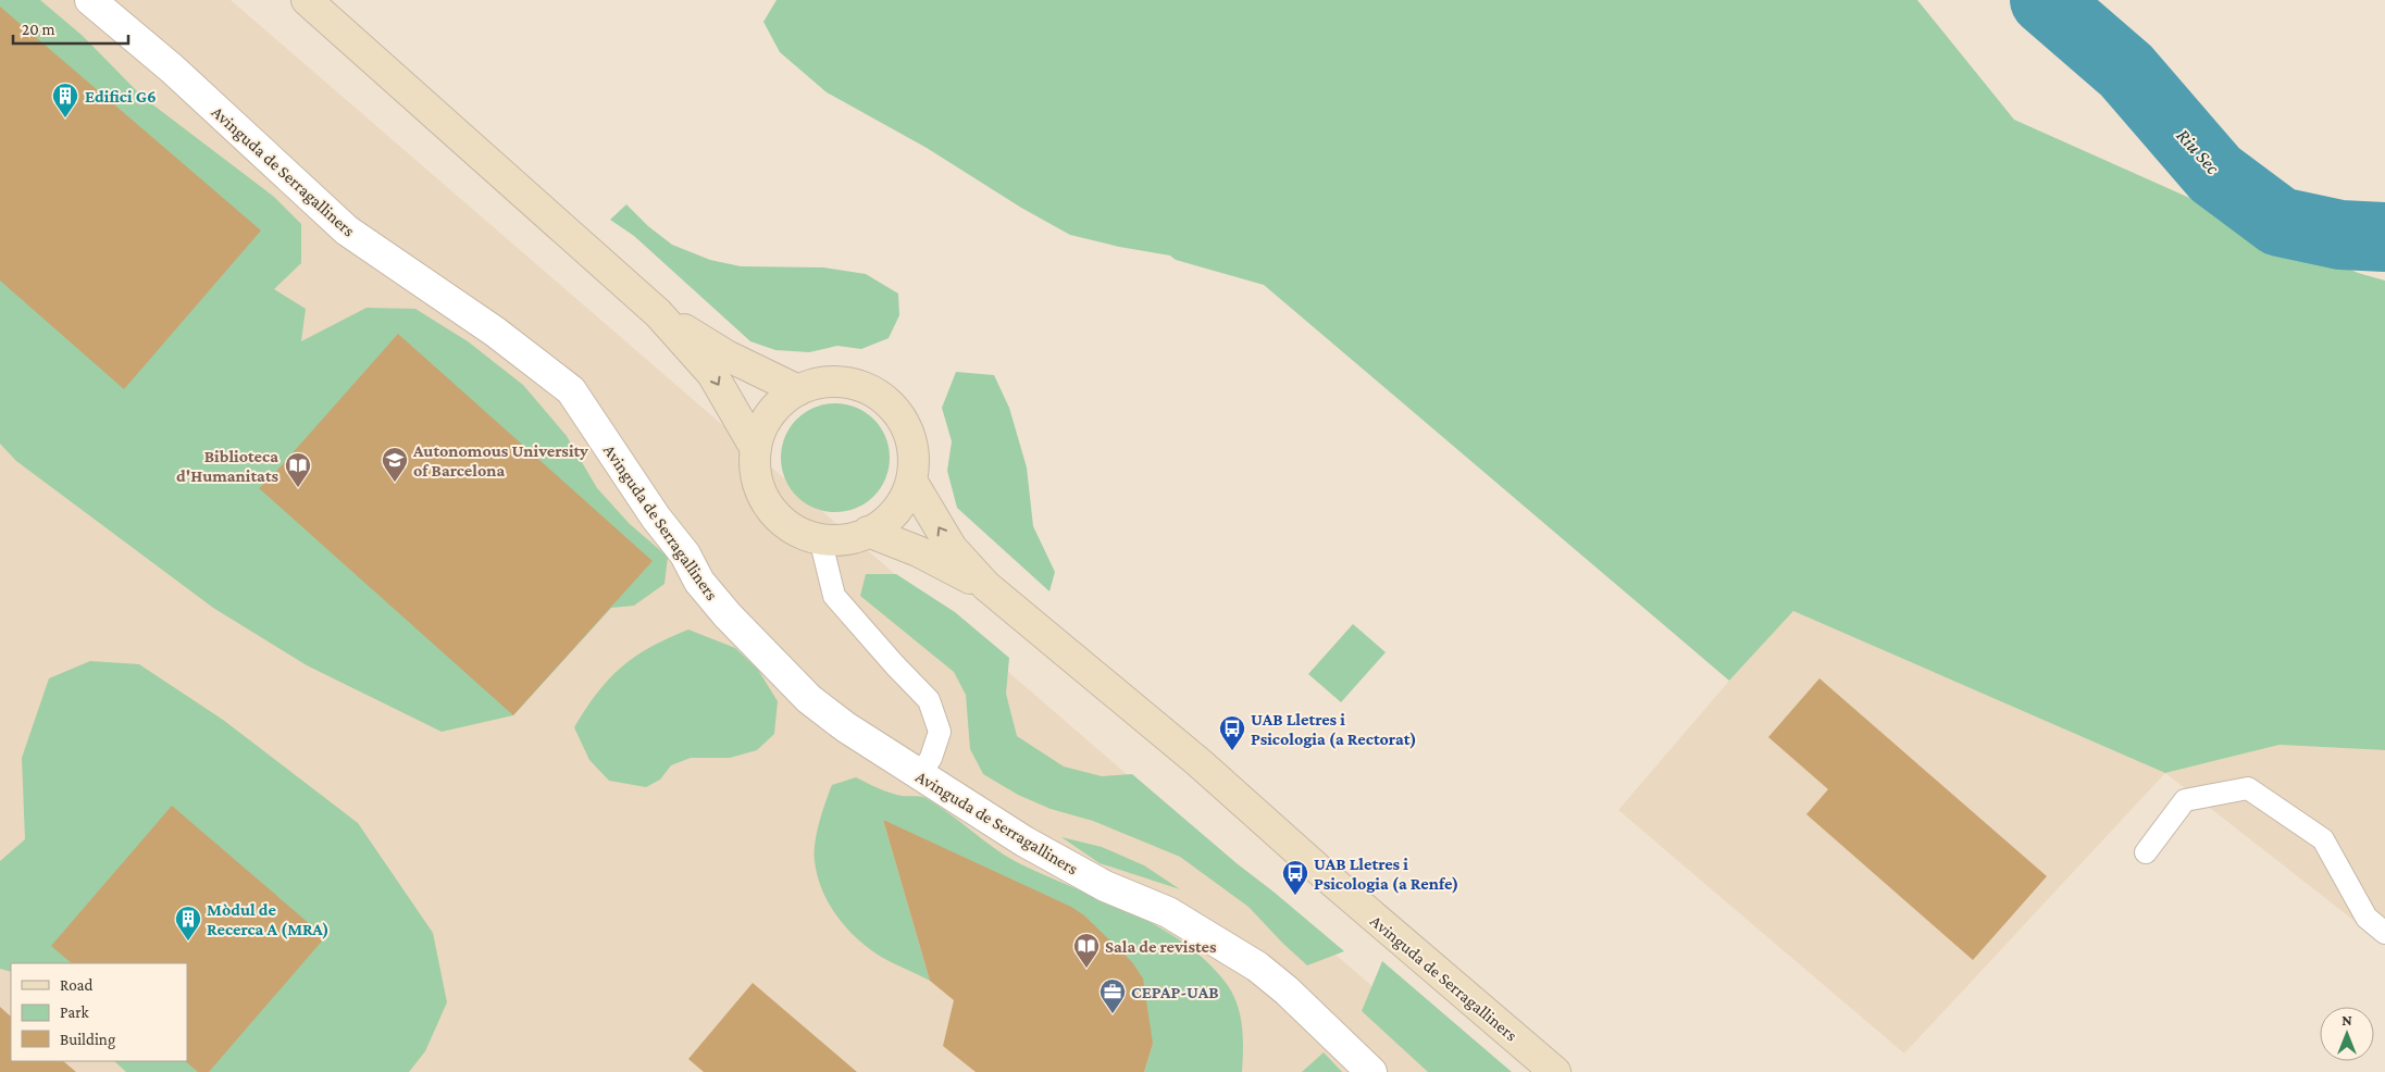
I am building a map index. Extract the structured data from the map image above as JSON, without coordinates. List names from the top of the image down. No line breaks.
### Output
{"streets":{"street":["Avinguda de Serragalliners"]},"water":["Riu Sec"],"places":{"building":["Edifici G6","Mòdul de Recerca A (MRA)"],"school or university":["Autonomous University of Barcelona"],"library":["Biblioteca d'Humanitats","Sala de revistes"],"bus stop":["UAB Lletres i Psicologia (a Rectorat)","UAB Lletres i Psicologia (a Renfe)"],"office":["CEPAP-UAB"]},"legend":["Road","Park","Building"],"scale_bar":"20 m","north":"top"}
